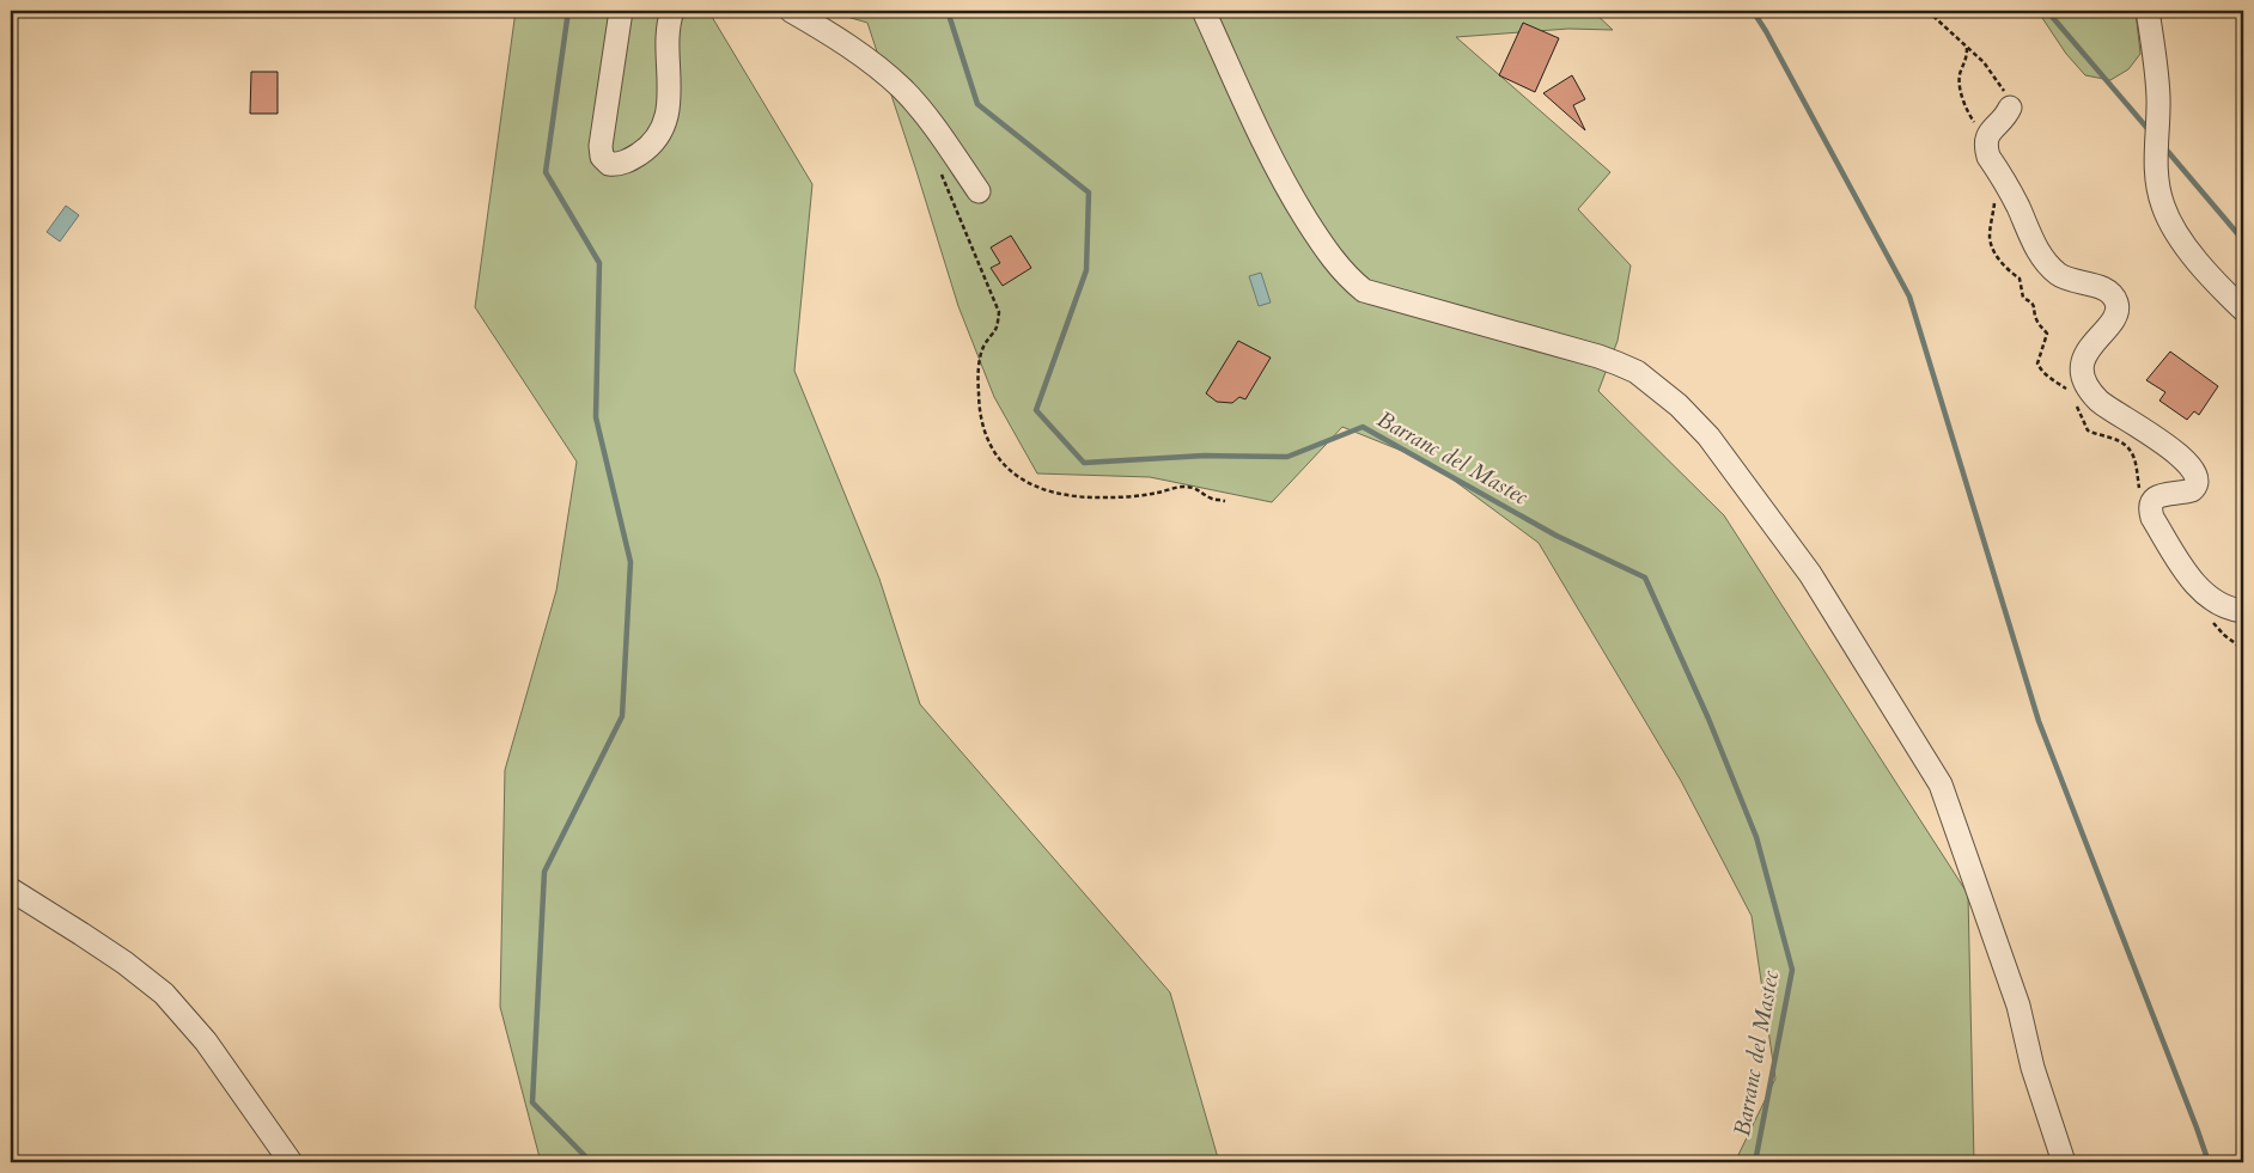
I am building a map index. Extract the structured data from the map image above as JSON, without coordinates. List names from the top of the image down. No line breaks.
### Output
{"water":["Barranc del Mastec"]}
